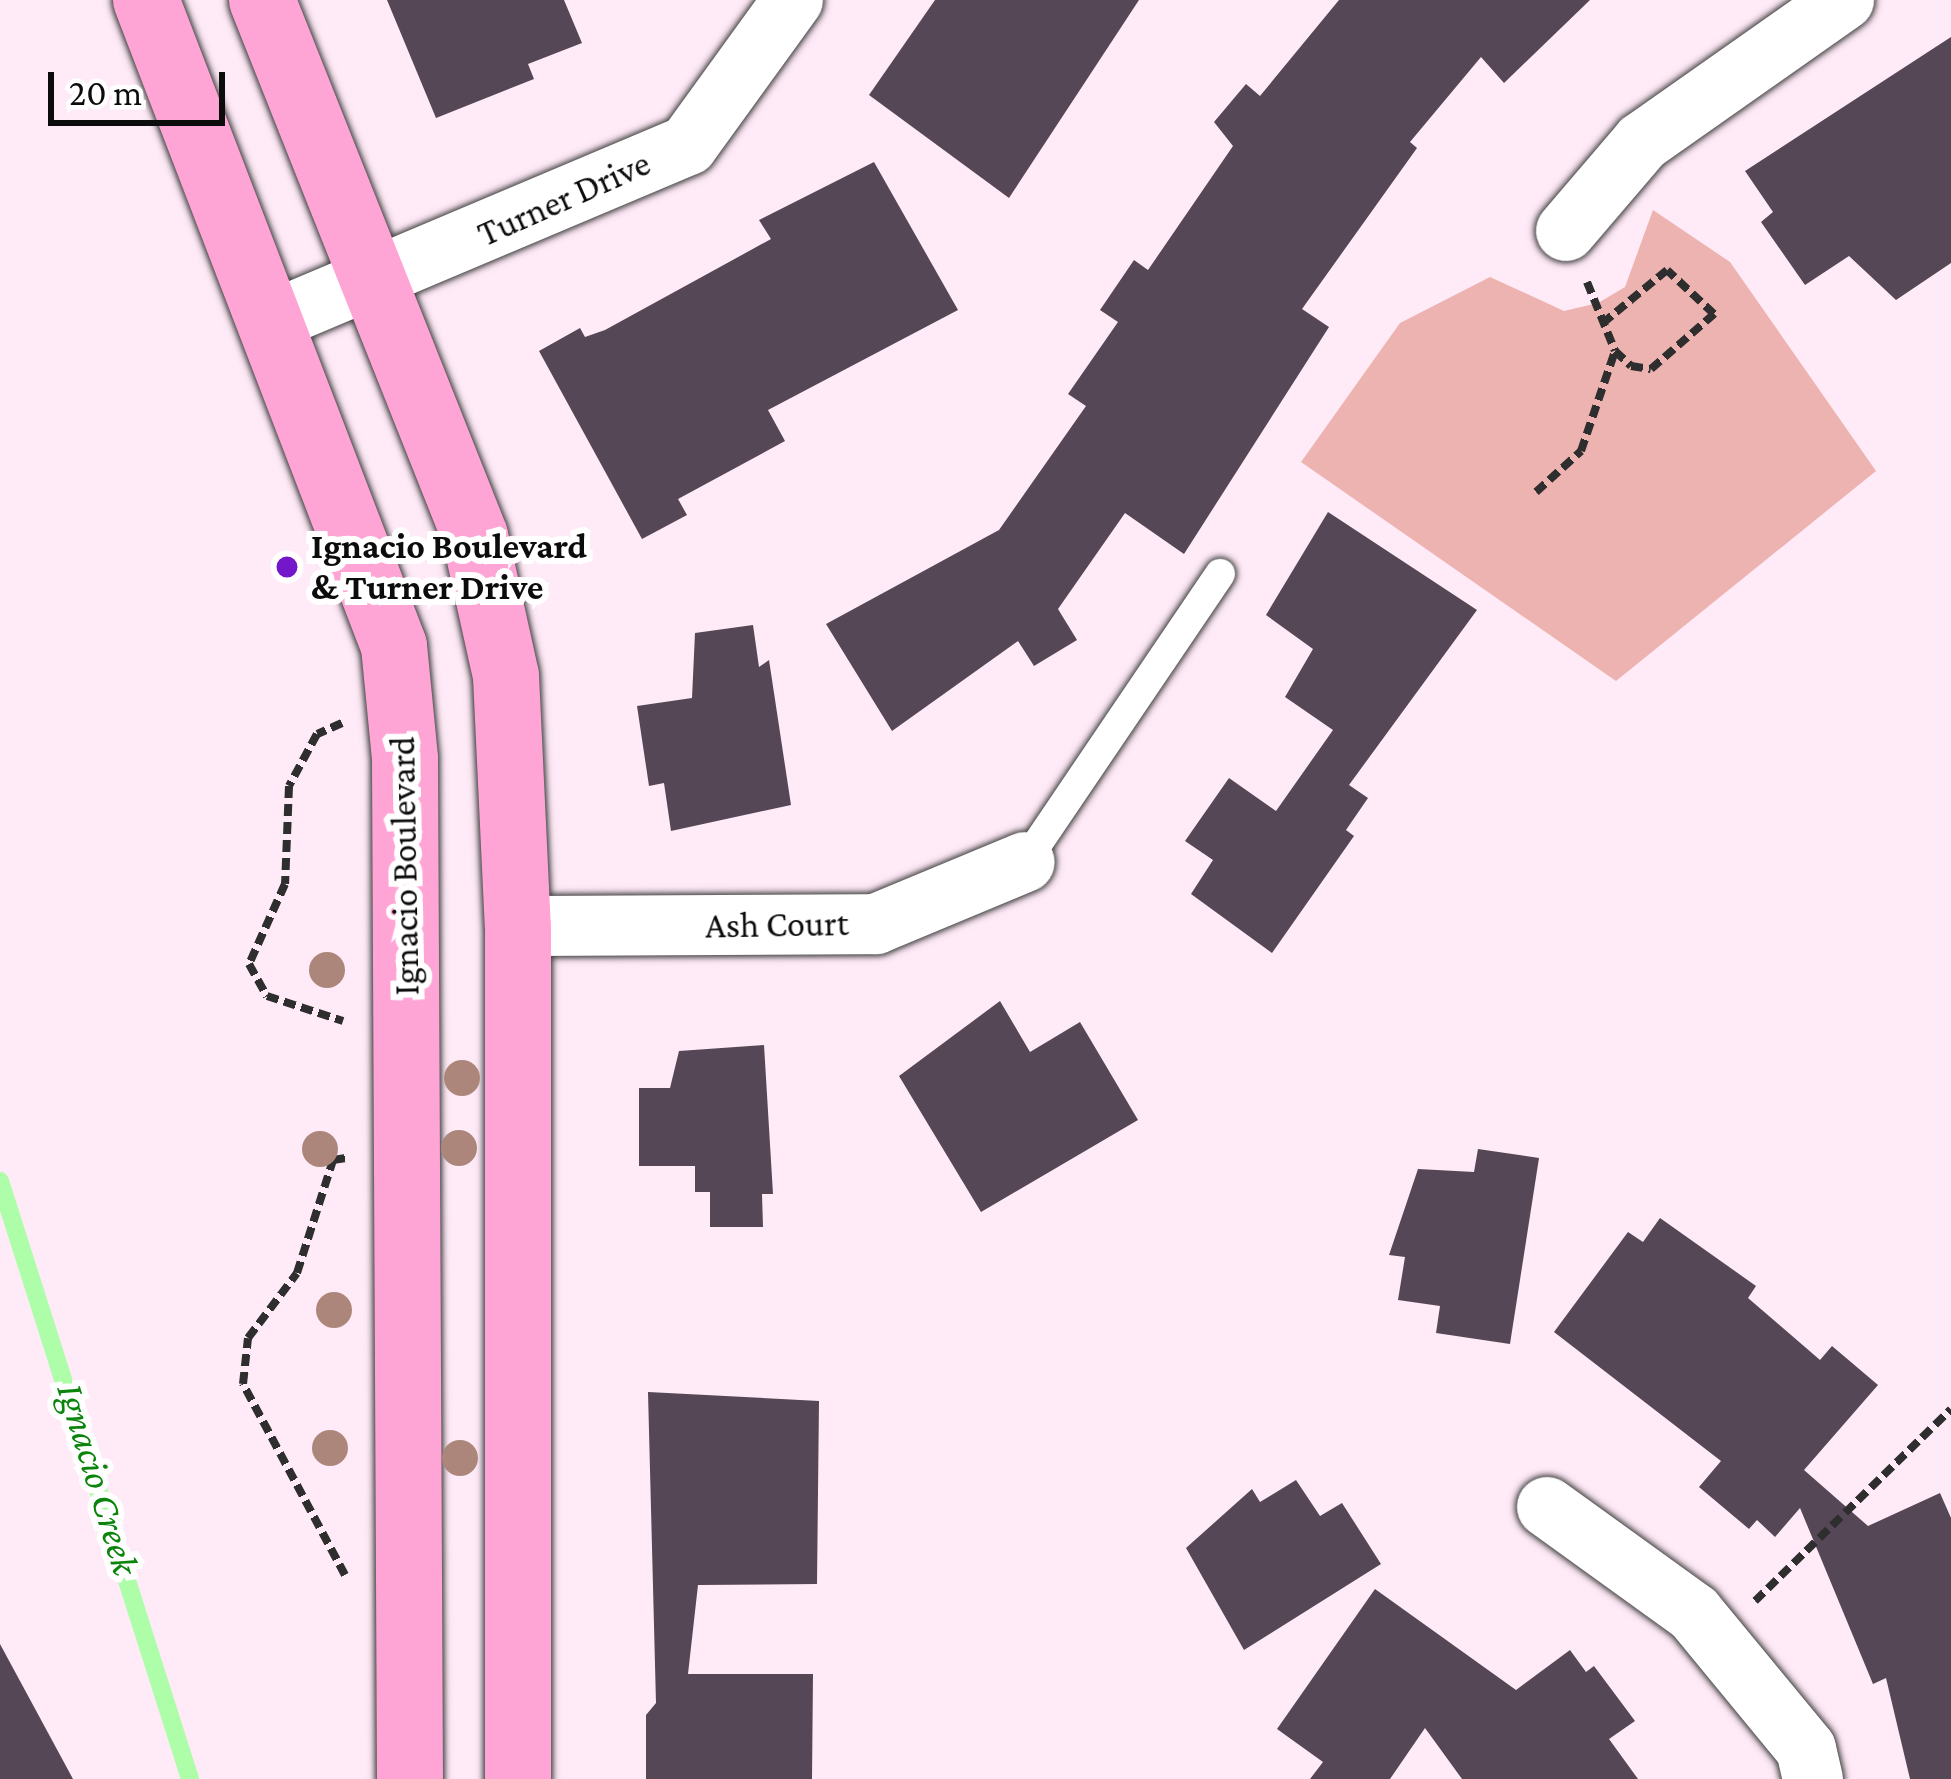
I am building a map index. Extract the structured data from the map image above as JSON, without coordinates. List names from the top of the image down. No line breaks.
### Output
{"streets":{"main road":["Ignacio Boulevard"],"street":["Turner Drive","Ash Court"]},"crossings":[["Turner Drive","Ignacio Boulevard"]],"water":["Ignacio Creek"],"places":["Ignacio Boulevard & Turner Drive"],"scale_bar":"20 m"}
